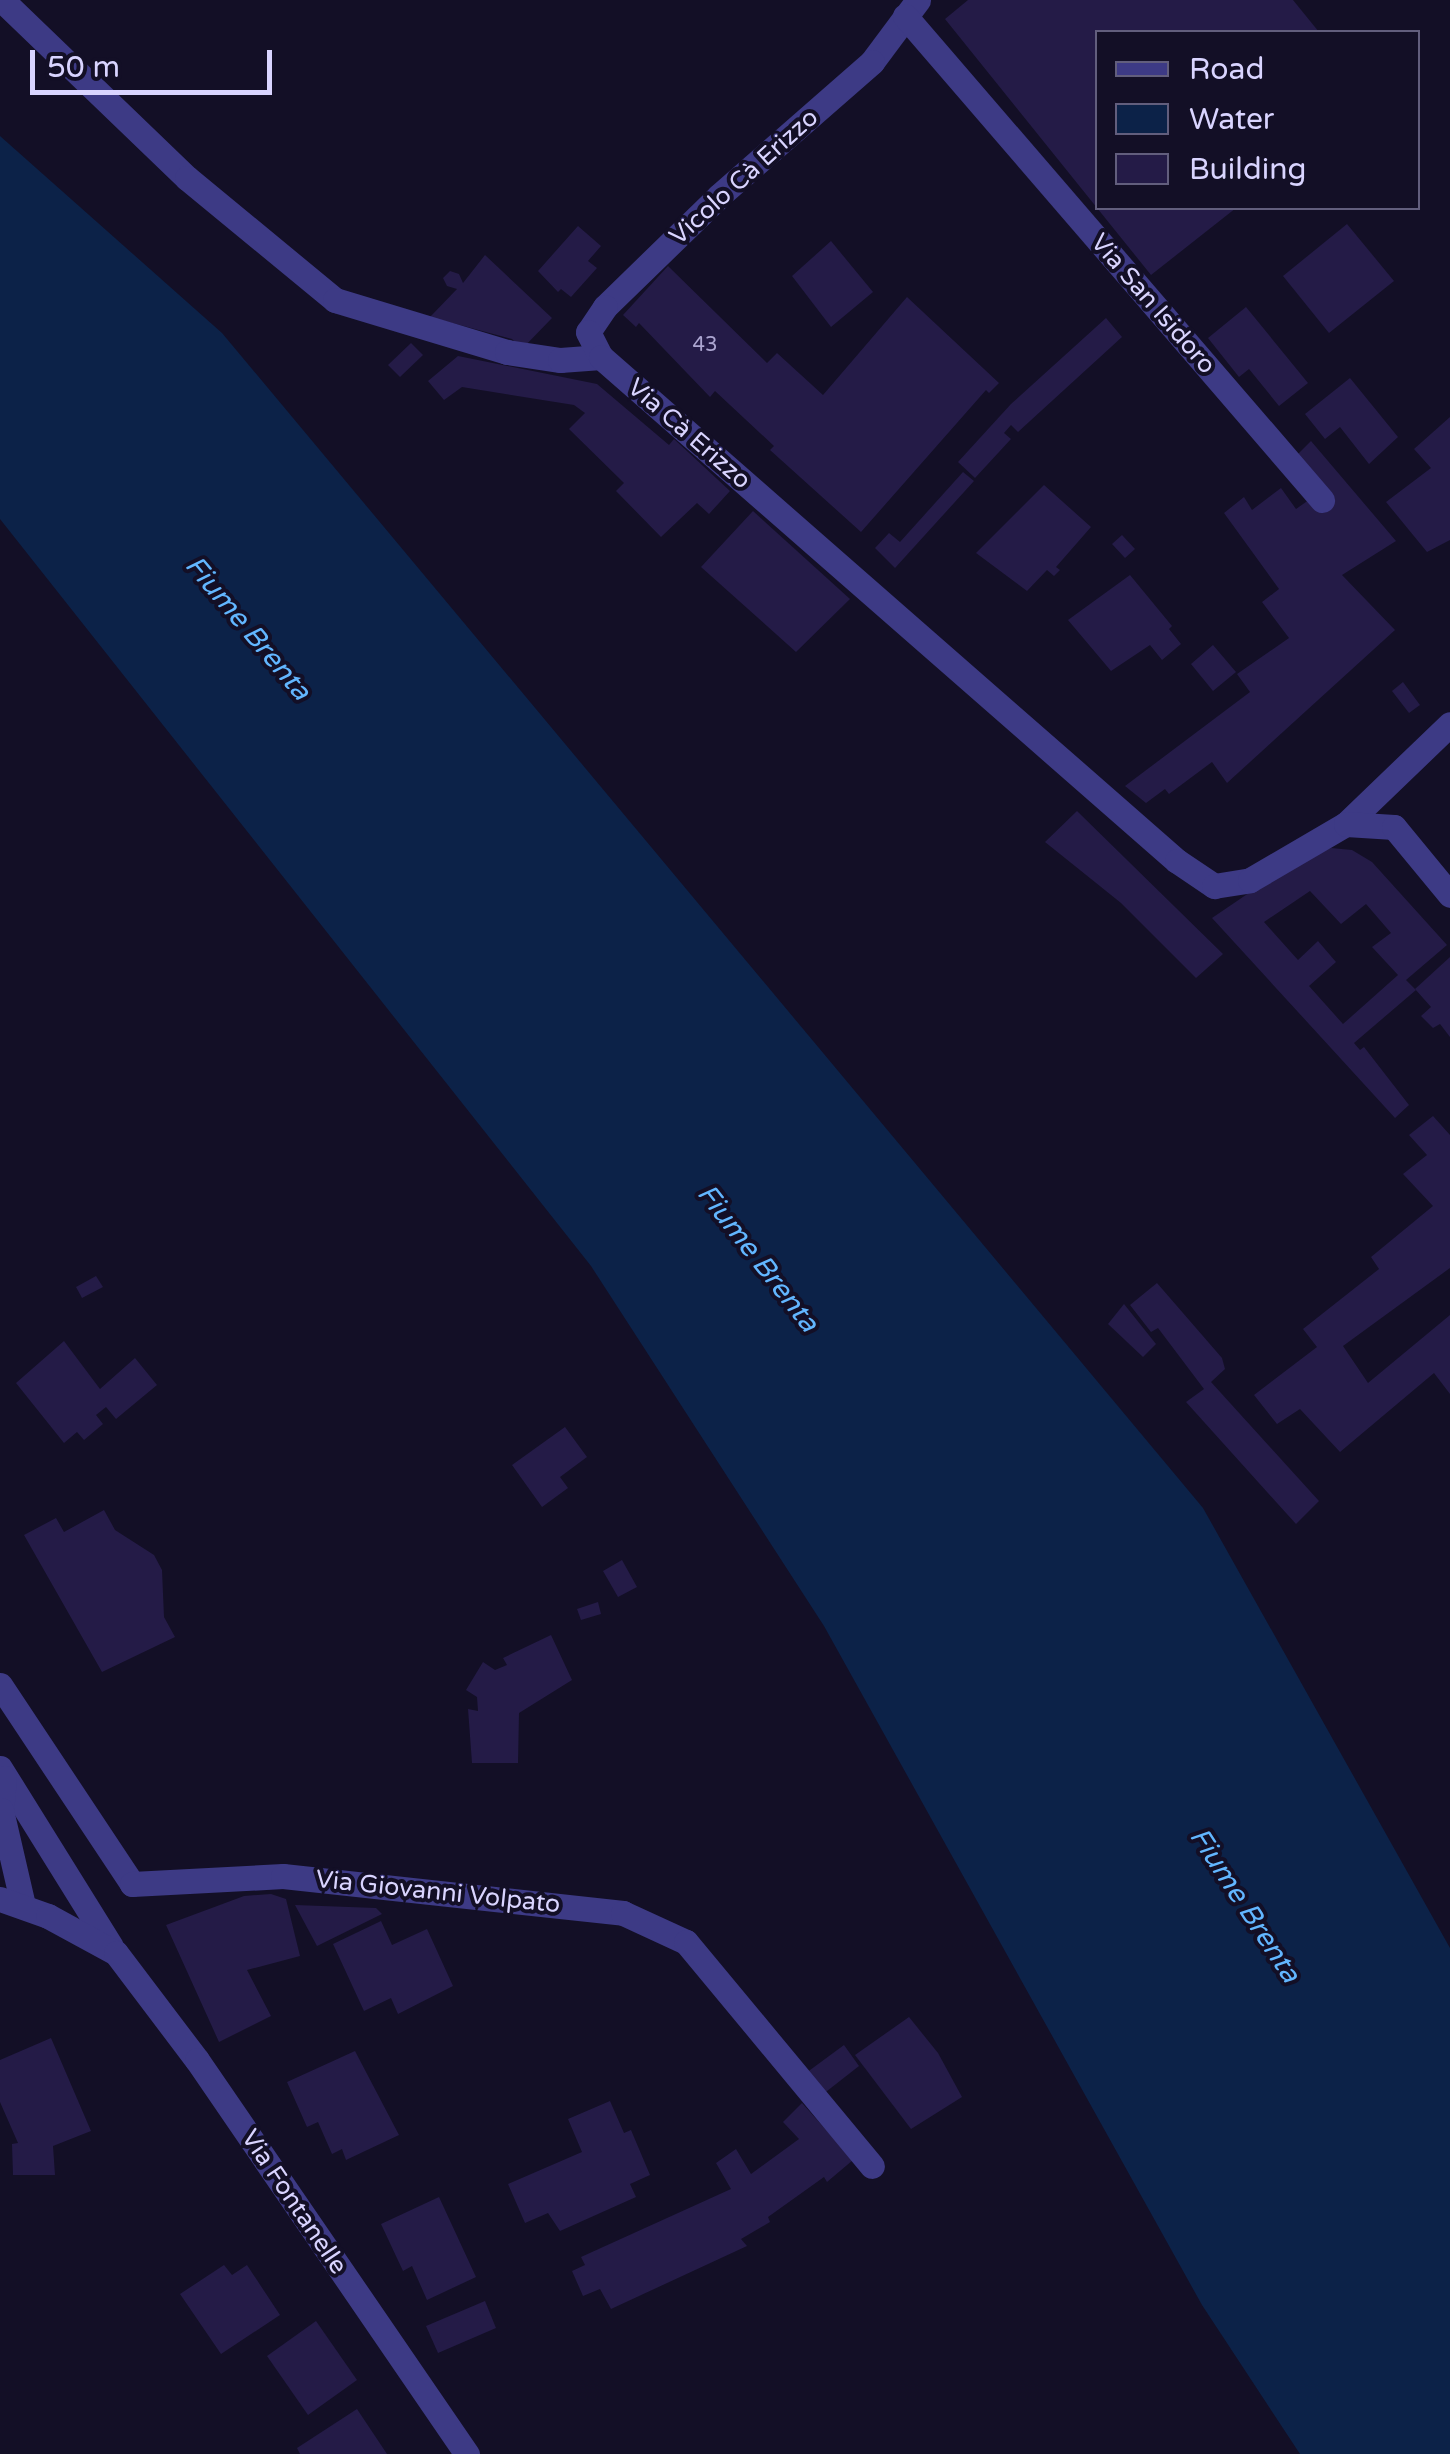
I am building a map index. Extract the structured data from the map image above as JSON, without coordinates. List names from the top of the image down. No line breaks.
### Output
{"streets":{"street":["Vicolo Cà Erizzo","Via San Isidoro","Via Cà Erizzo","Via Giovanni Volpato","Via Fontanelle"]},"crossings":[["Vicolo Cà Erizzo","Via San Isidoro"],["Vicolo Cà Erizzo","Via Cà Erizzo"]],"water":["Fiume Brenta"],"house_numbers":["43"],"legend":["Road","Water","Building"],"scale_bar":"50 m"}
